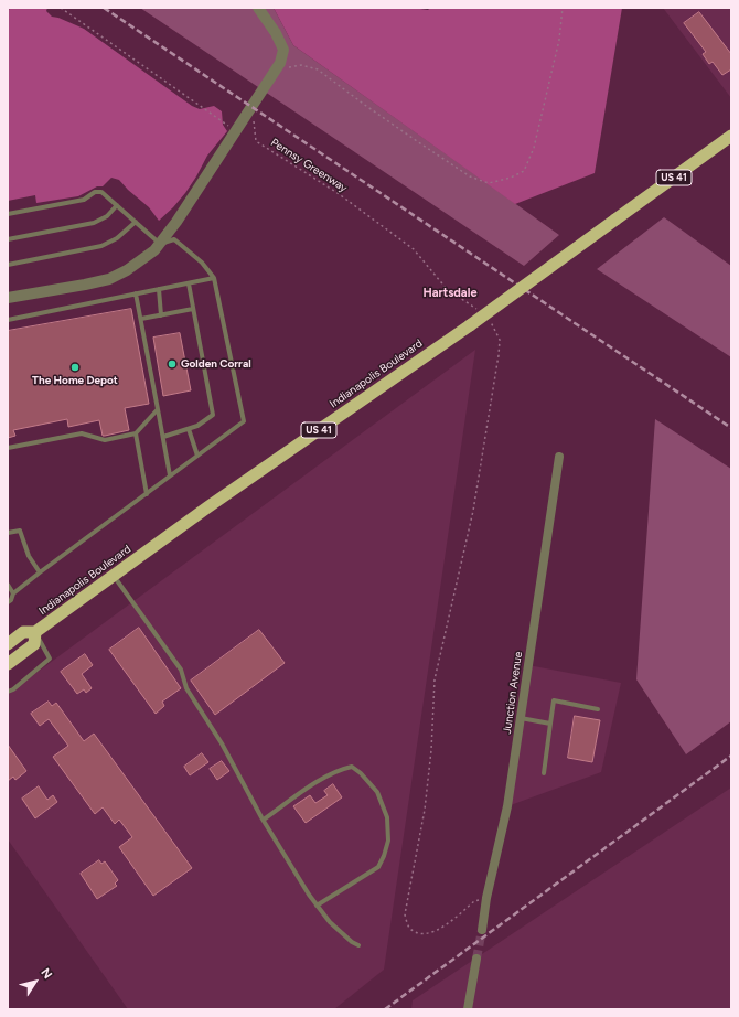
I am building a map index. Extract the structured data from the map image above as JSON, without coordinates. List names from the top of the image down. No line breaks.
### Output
{"streets":{"highway":["US 41","Indianapolis Boulevard"],"street":["Junction Avenue"],"path":["Pennsy Greenway"]},"districts":["Hartsdale"],"places":["Golden Corral","The Home Depot"],"north":"top right"}
